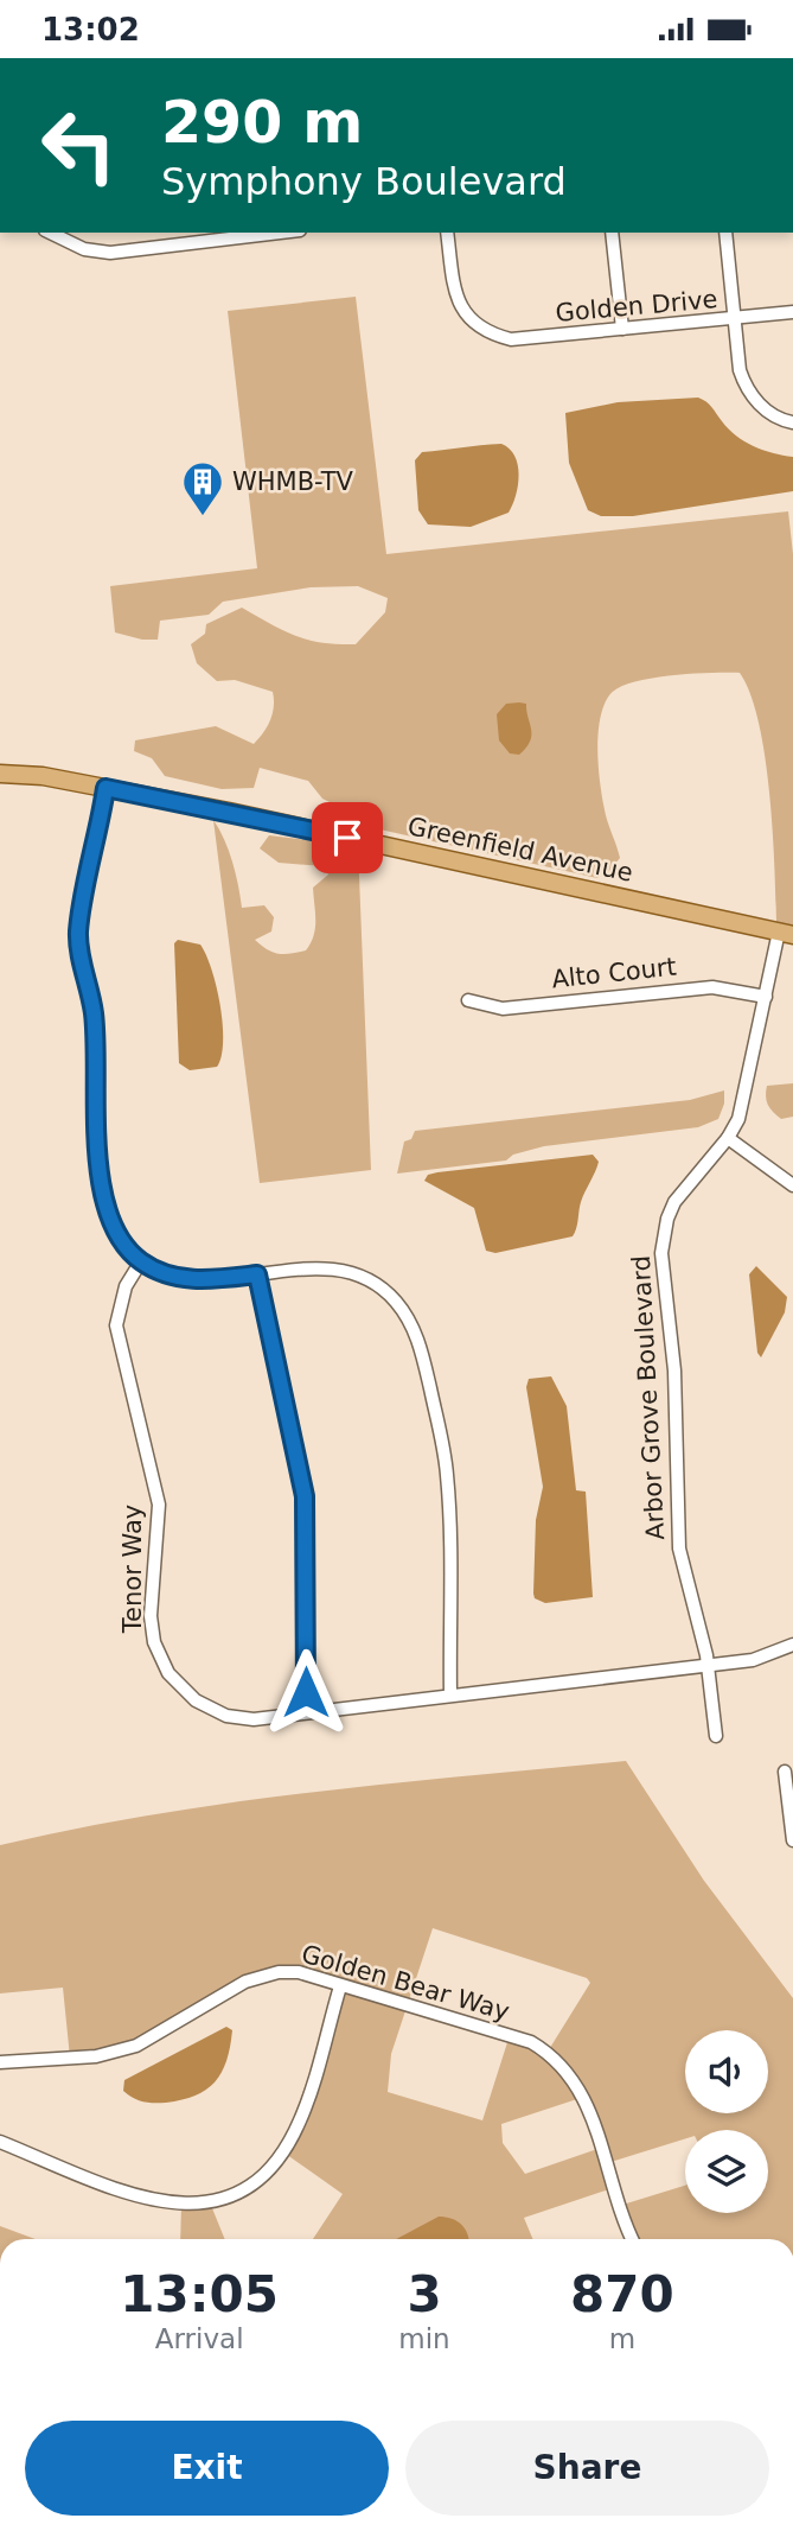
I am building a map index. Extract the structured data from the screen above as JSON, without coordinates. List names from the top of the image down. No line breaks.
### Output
{"streets":{"main road":["Greenfield Avenue"],"street":["Golden Drive","Alto Court","Arbor Grove Boulevard","Tenor Way","Golden Bear Way"]},"crossings":[["Greenfield Avenue","Arbor Grove Boulevard"],["Alto Court","Arbor Grove Boulevard"],["Arbor Grove Boulevard","Tenor Way"]],"places":{"building":["WHMB-TV"]},"page":{"status":"13:02","turn":["290 m","Symphony Boulevard"],"eta":["13:05","Arrival","3","min","870","m"],"buttons":["Exit","Share"]}}
